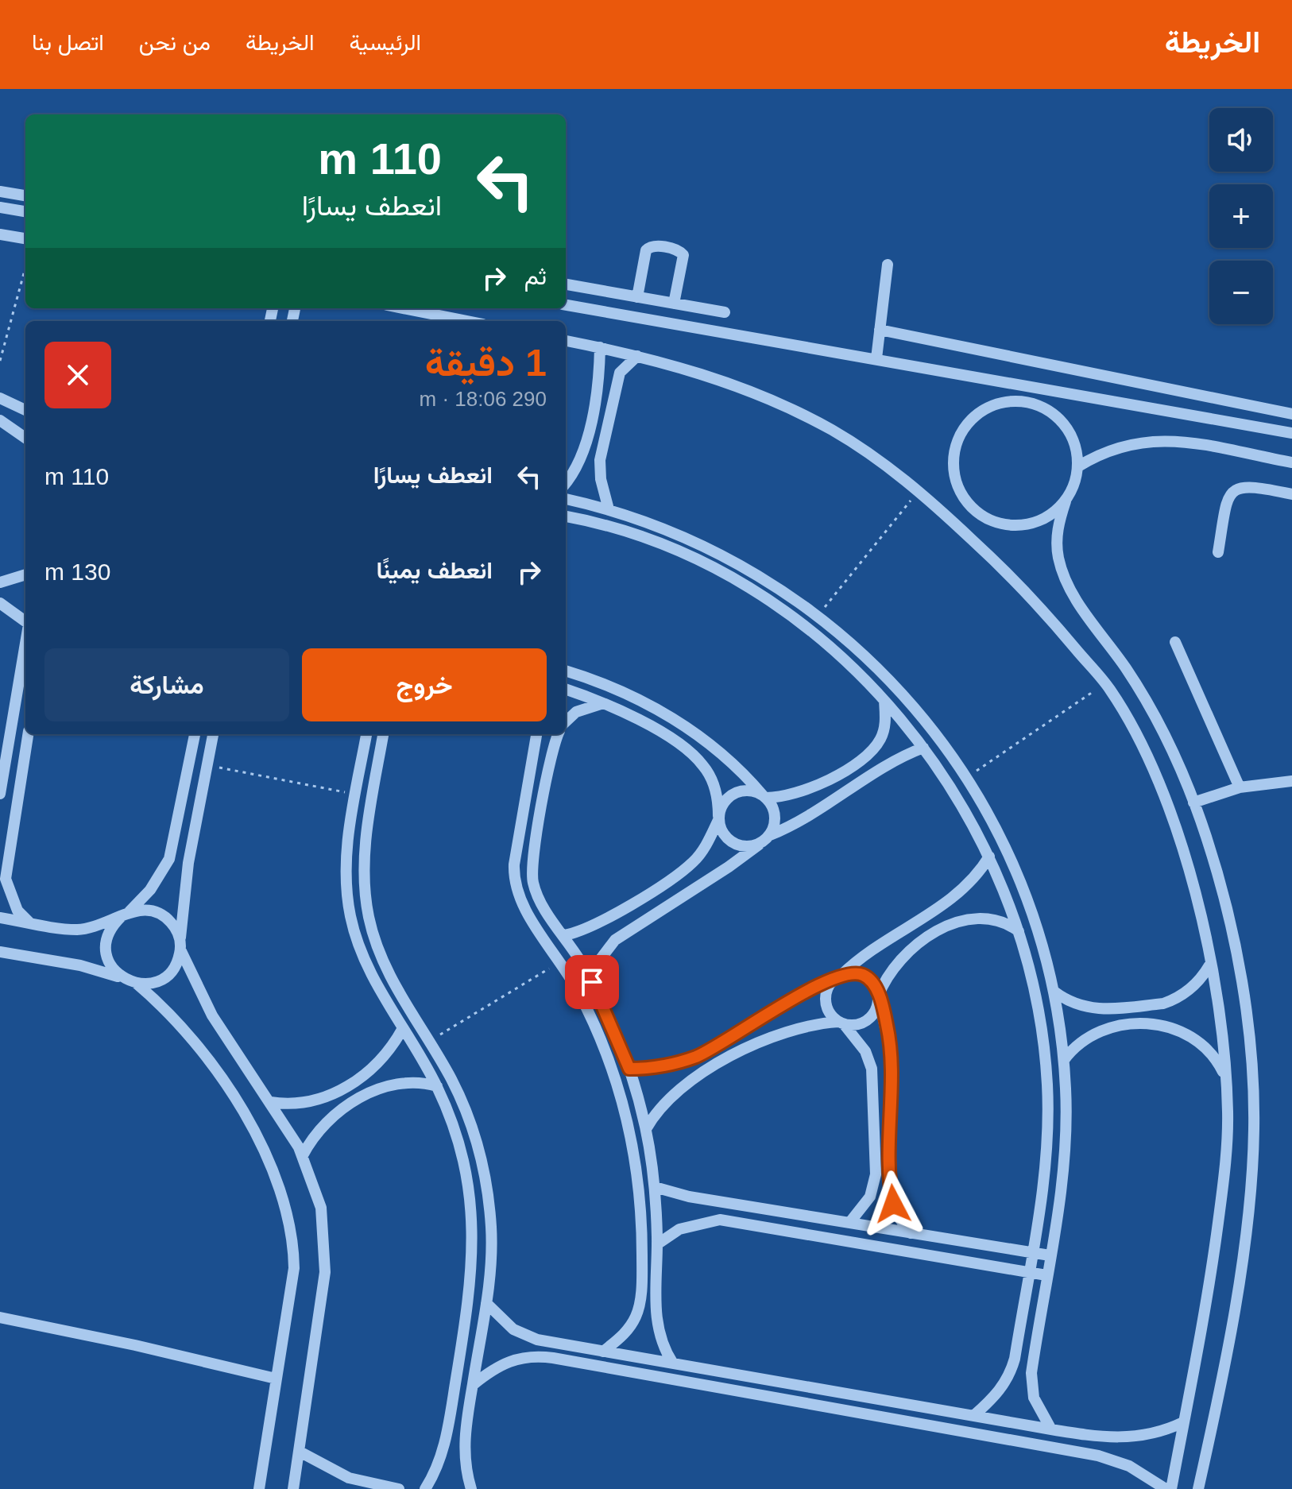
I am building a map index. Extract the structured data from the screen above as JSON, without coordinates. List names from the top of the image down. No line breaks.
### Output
{"page":{"header":"الخريطة","nav":["الرئيسية","الخريطة","من نحن","اتصل بنا"],"map_buttons":["+","−"],"turn":["110 m","انعطف يسارًا"],"then":"ثم","heading":["1 دقيقة","290 m · 18:06"],"list":[{"name":"انعطف يسارًا","value":"110 m"},{"name":"انعطف يمينًا","value":"130 m"}],"buttons":["خروج","مشاركة"]}}
